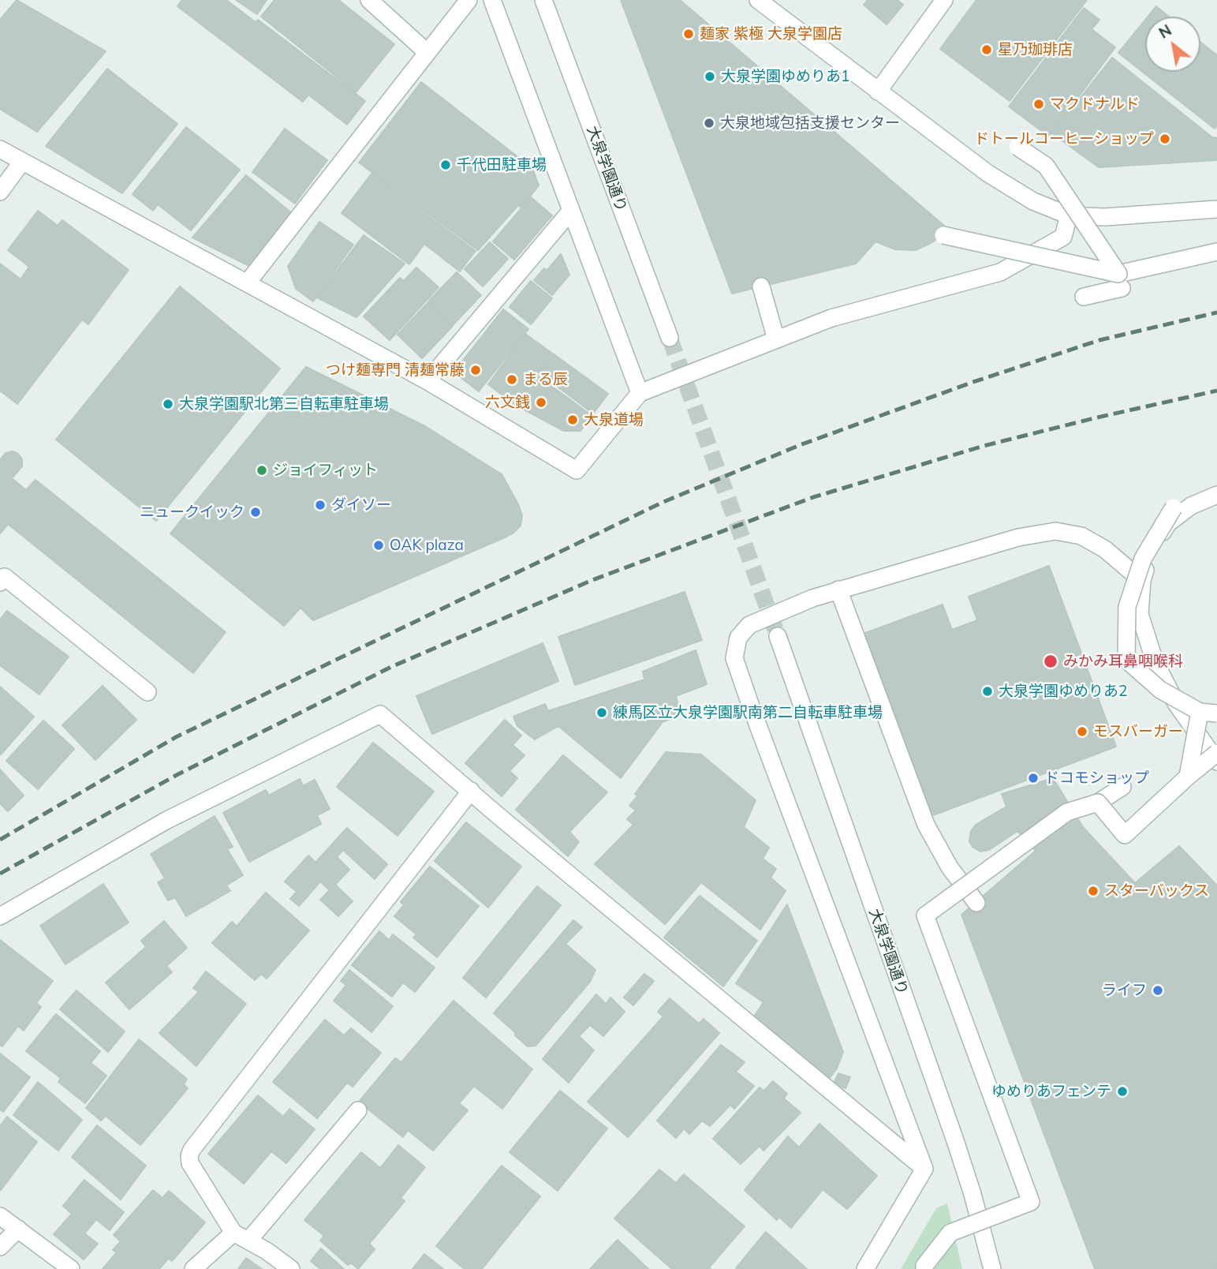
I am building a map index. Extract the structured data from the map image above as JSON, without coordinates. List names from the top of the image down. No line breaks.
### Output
{"streets":{"street":["大泉学園通り"]},"places":["麺家 紫極 大泉学園店","星乃珈琲店","大泉学園ゆめりあ1","マクドナルド","大泉地域包括支援センター","ドトールコーヒーショップ","千代田駐車場","つけ麺専門 清麺常藤","まる辰","六文銭","大泉学園駅北第三自転車駐車場","大泉道場","ジョイフィット","ダイソー","ニュークイック","OAK plaza","みかみ耳鼻咽喉科","大泉学園ゆめりあ2","練馬区立大泉学園駅南第二自転車駐車場","モスバーガー","ドコモショップ","スターバックス","ライフ","ゆめりあフェンテ"],"north":"top left"}
